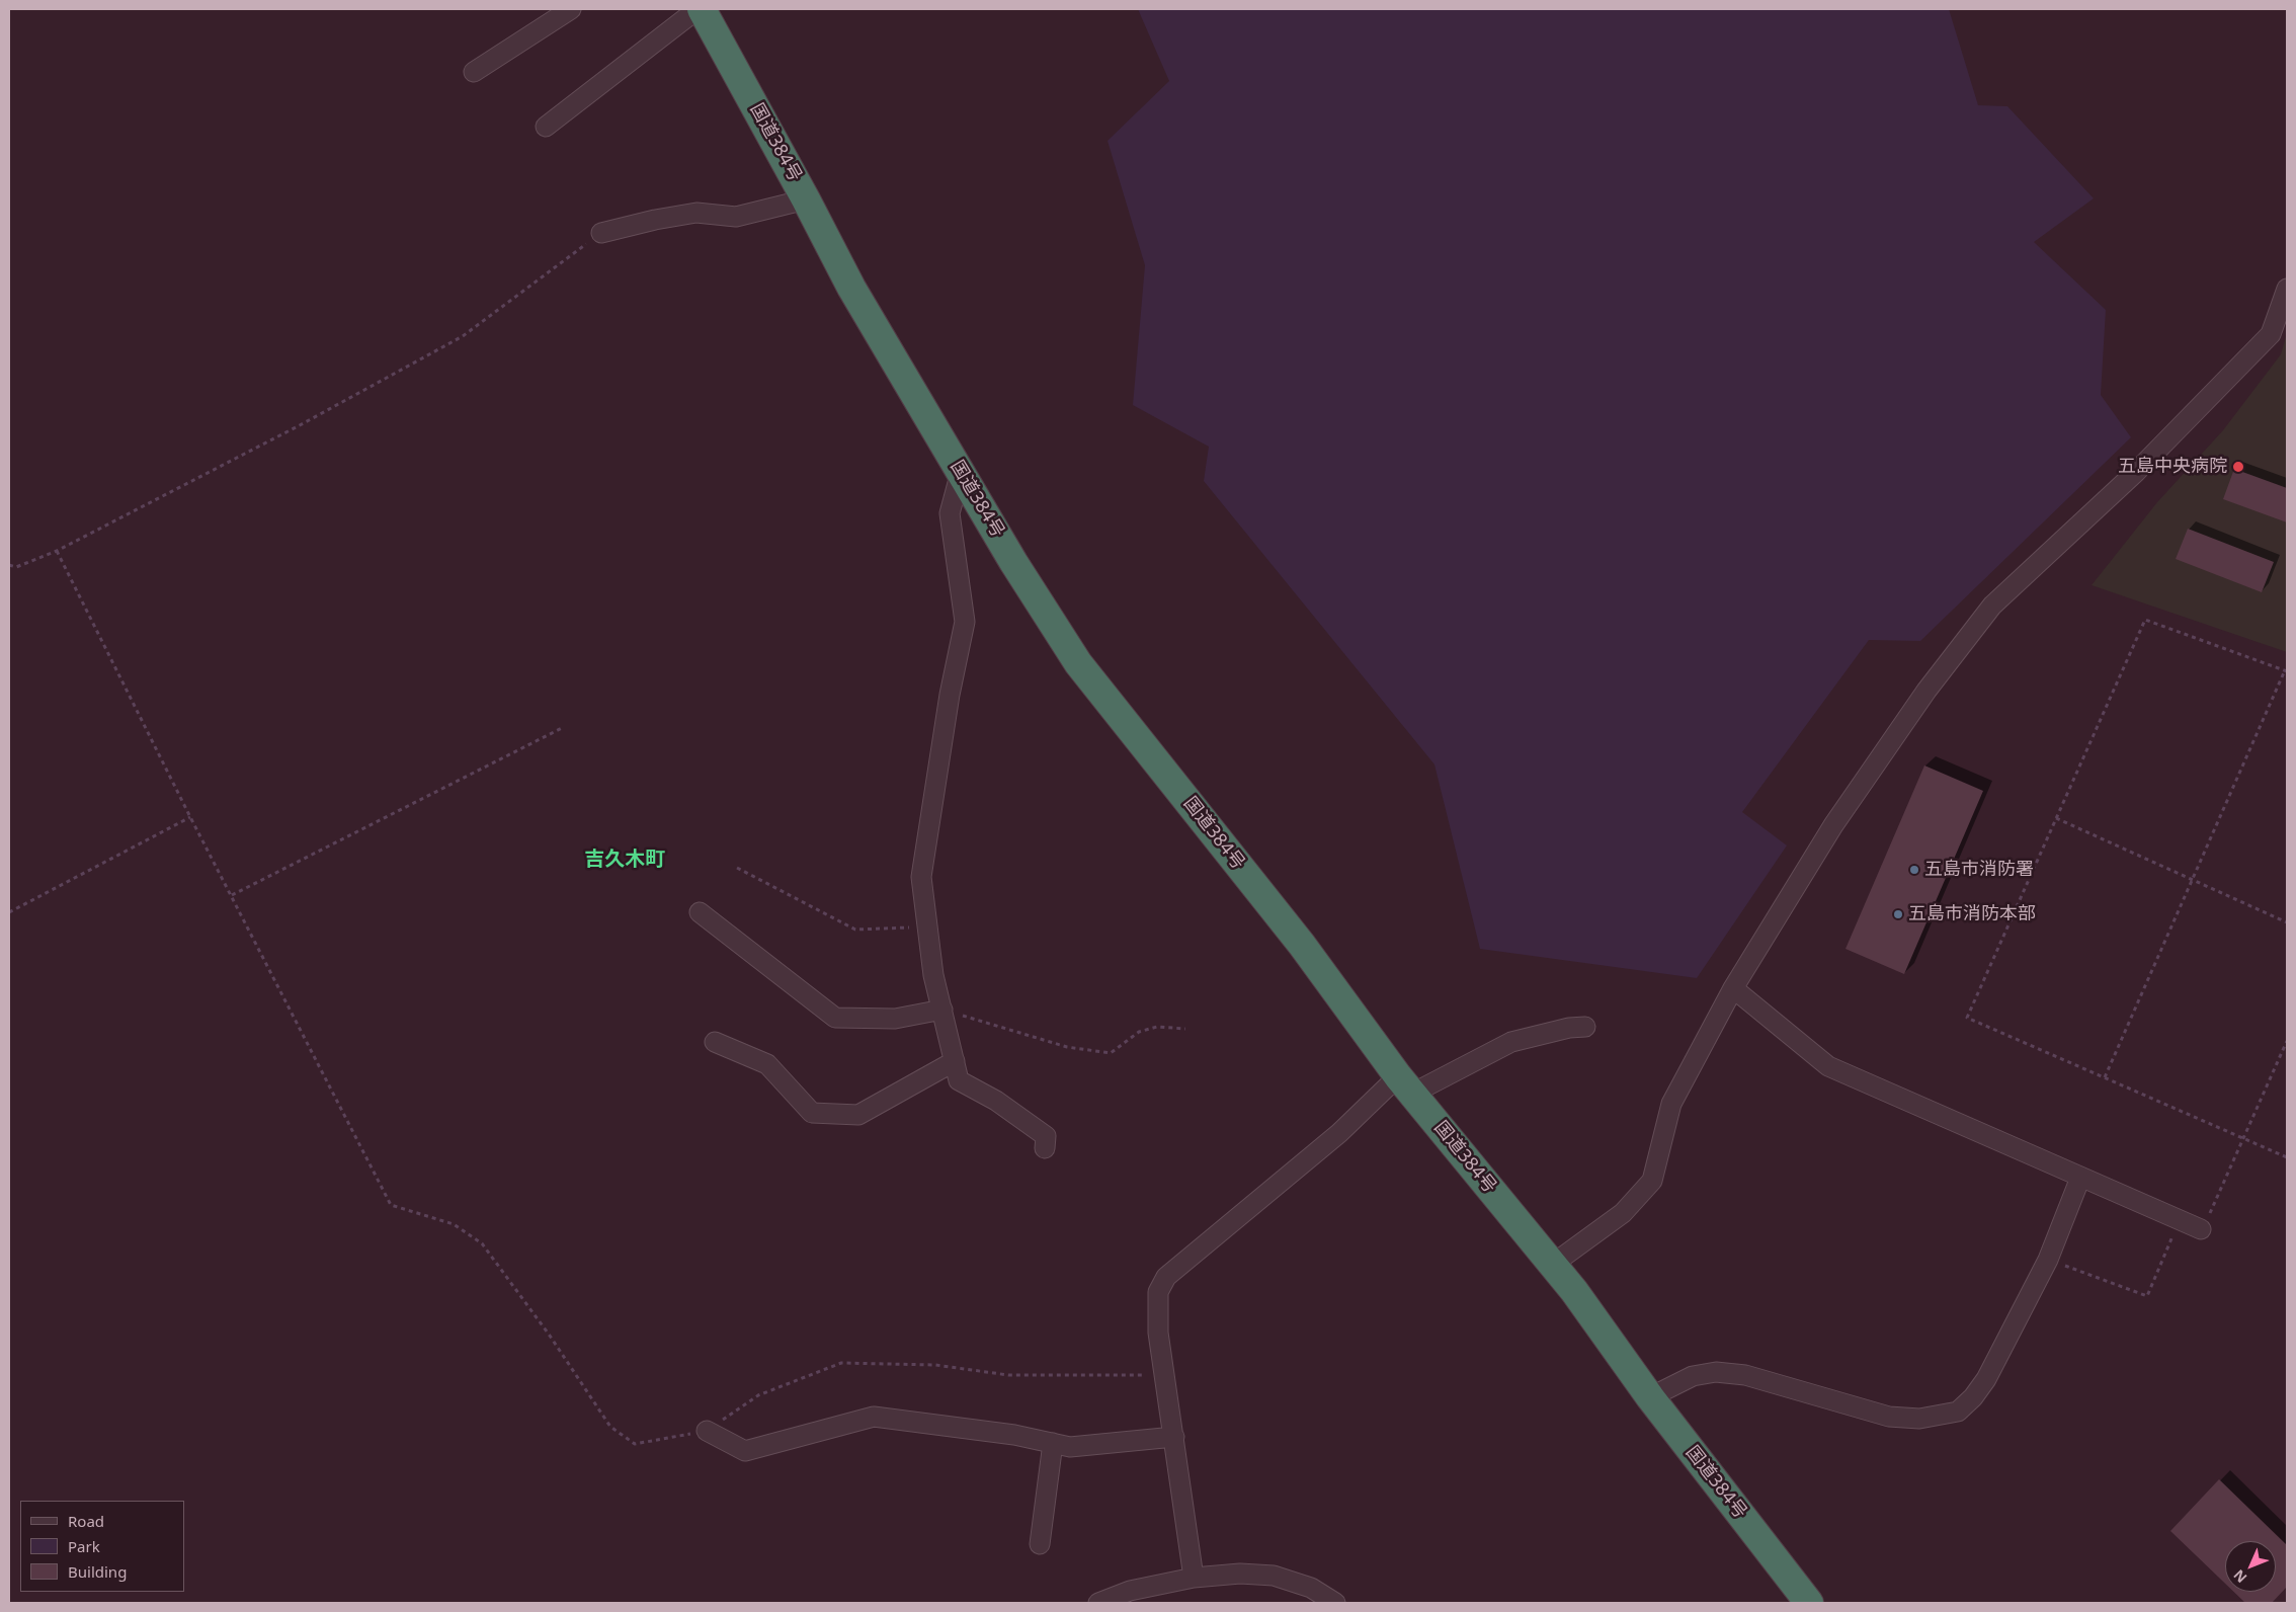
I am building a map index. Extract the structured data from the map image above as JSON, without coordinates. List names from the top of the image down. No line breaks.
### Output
{"streets":{"highway":["国道384号"]},"districts":["吉久木町"],"places":["五島中央病院","五島市消防署","五島市消防本部"],"legend":["Road","Park","Building"],"north":"bottom left"}
